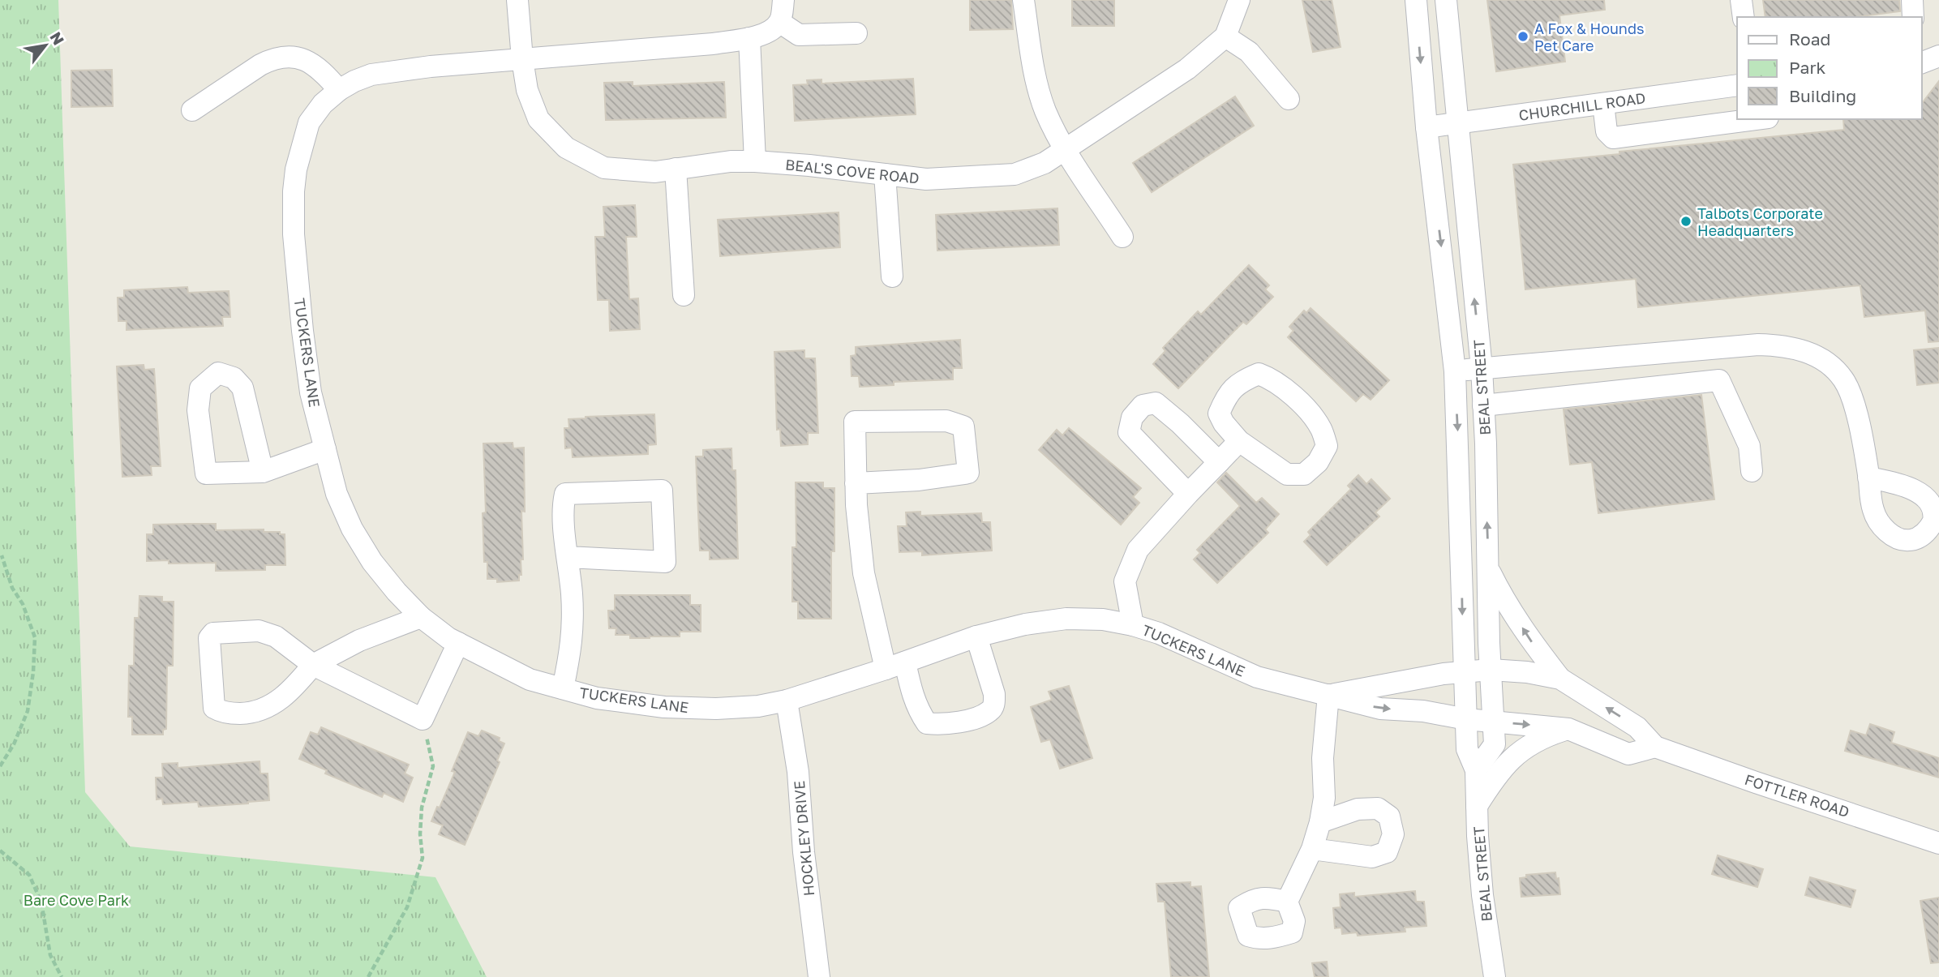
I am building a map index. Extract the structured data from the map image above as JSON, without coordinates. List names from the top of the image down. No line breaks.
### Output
{"streets":{"street":["CHURCHILL ROAD","BEAL'S COVE ROAD","TUCKERS LANE","BEAL STREET","FOTTLER ROAD","HOCKLEY DRIVE"]},"crossings":[["CHURCHILL ROAD","BEAL STREET"],["BEAL'S COVE ROAD","TUCKERS LANE"],["TUCKERS LANE","BEAL STREET"],["TUCKERS LANE","FOTTLER ROAD"],["TUCKERS LANE","HOCKLEY DRIVE"],["BEAL STREET","FOTTLER ROAD"]],"parks":["Bare Cove Park"],"places":["A Fox & Hounds Pet Care","Talbots Corporate Headquarters"],"legend":["Road","Park","Building"],"north":"top right"}
